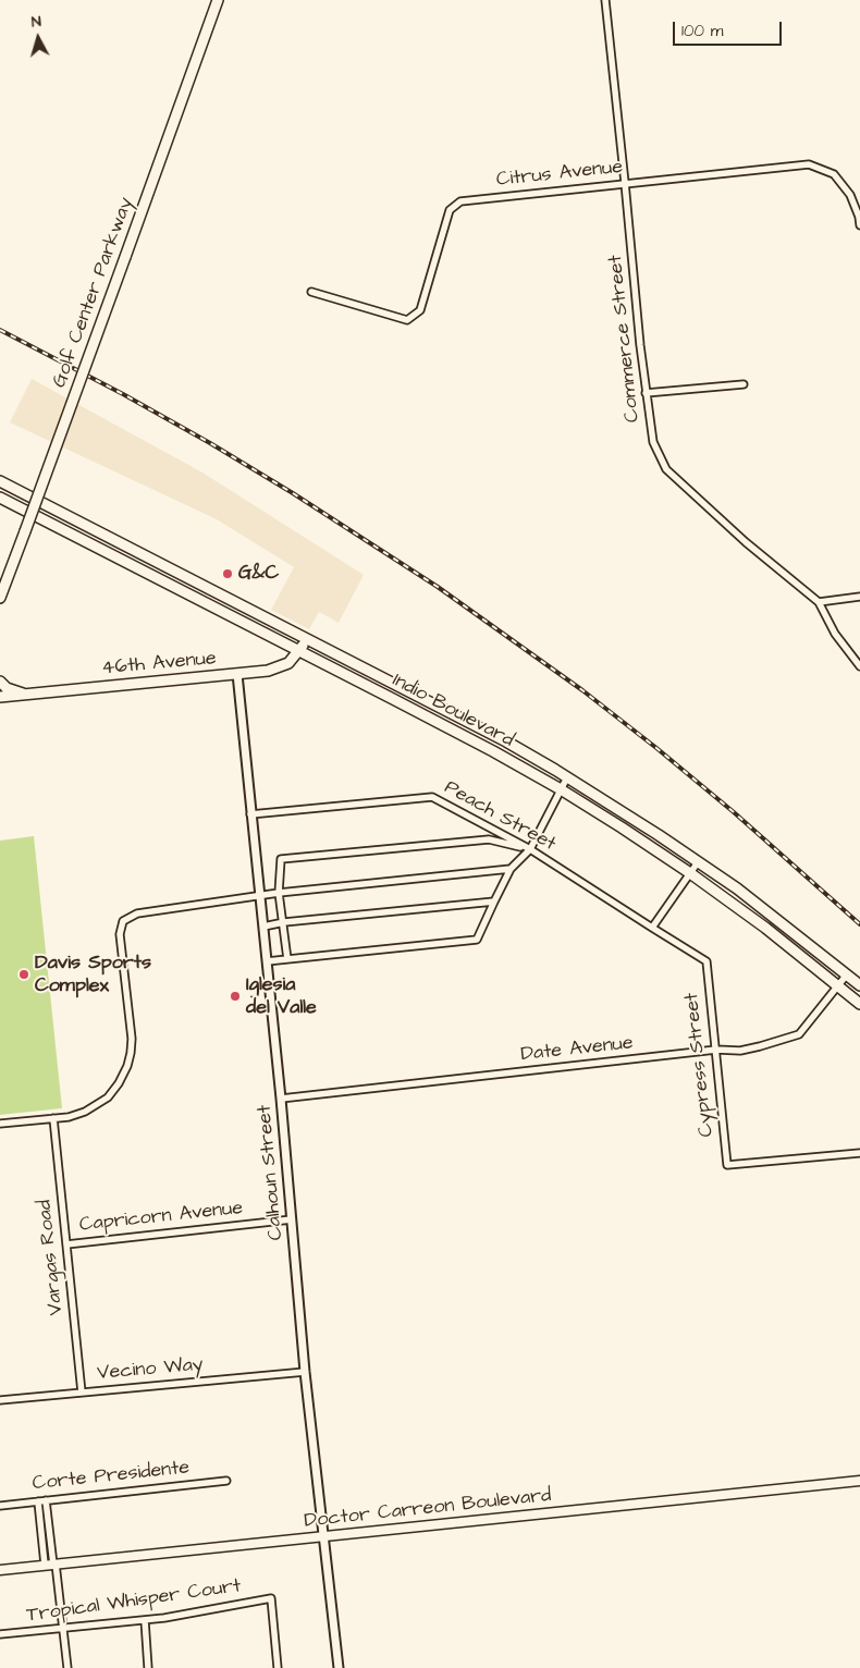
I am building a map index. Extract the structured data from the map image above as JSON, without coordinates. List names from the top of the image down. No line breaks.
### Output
{"streets":{"main road":["Golf Center Parkway","46th Avenue","Indio Boulevard","Doctor Carreon Boulevard"],"street":["Citrus Avenue","Commerce Street","Peach Street","Date Avenue","Cypress Street","Calhoun Street","Capricorn Avenue","Vargas Road","Vecino Way","Corte Presidente","Tropical Whisper Court"]},"crossings":[["Citrus Avenue","Commerce Street"],["46th Avenue","Indio Boulevard"],["46th Avenue","Calhoun Street"],["Indio Boulevard","Date Avenue"],["Peach Street","Cypress Street"],["Peach Street","Calhoun Street"],["Date Avenue","Cypress Street"],["Date Avenue","Calhoun Street"],["Calhoun Street","Capricorn Avenue"],["Calhoun Street","Vecino Way"],["Calhoun Street","Doctor Carreon Boulevard"],["Capricorn Avenue","Vargas Road"],["Vargas Road","Vecino Way"]],"places":["G&C","Davis Sports Complex","Iglesia del Valle"],"scale_bar":"100 m","north":"top"}
